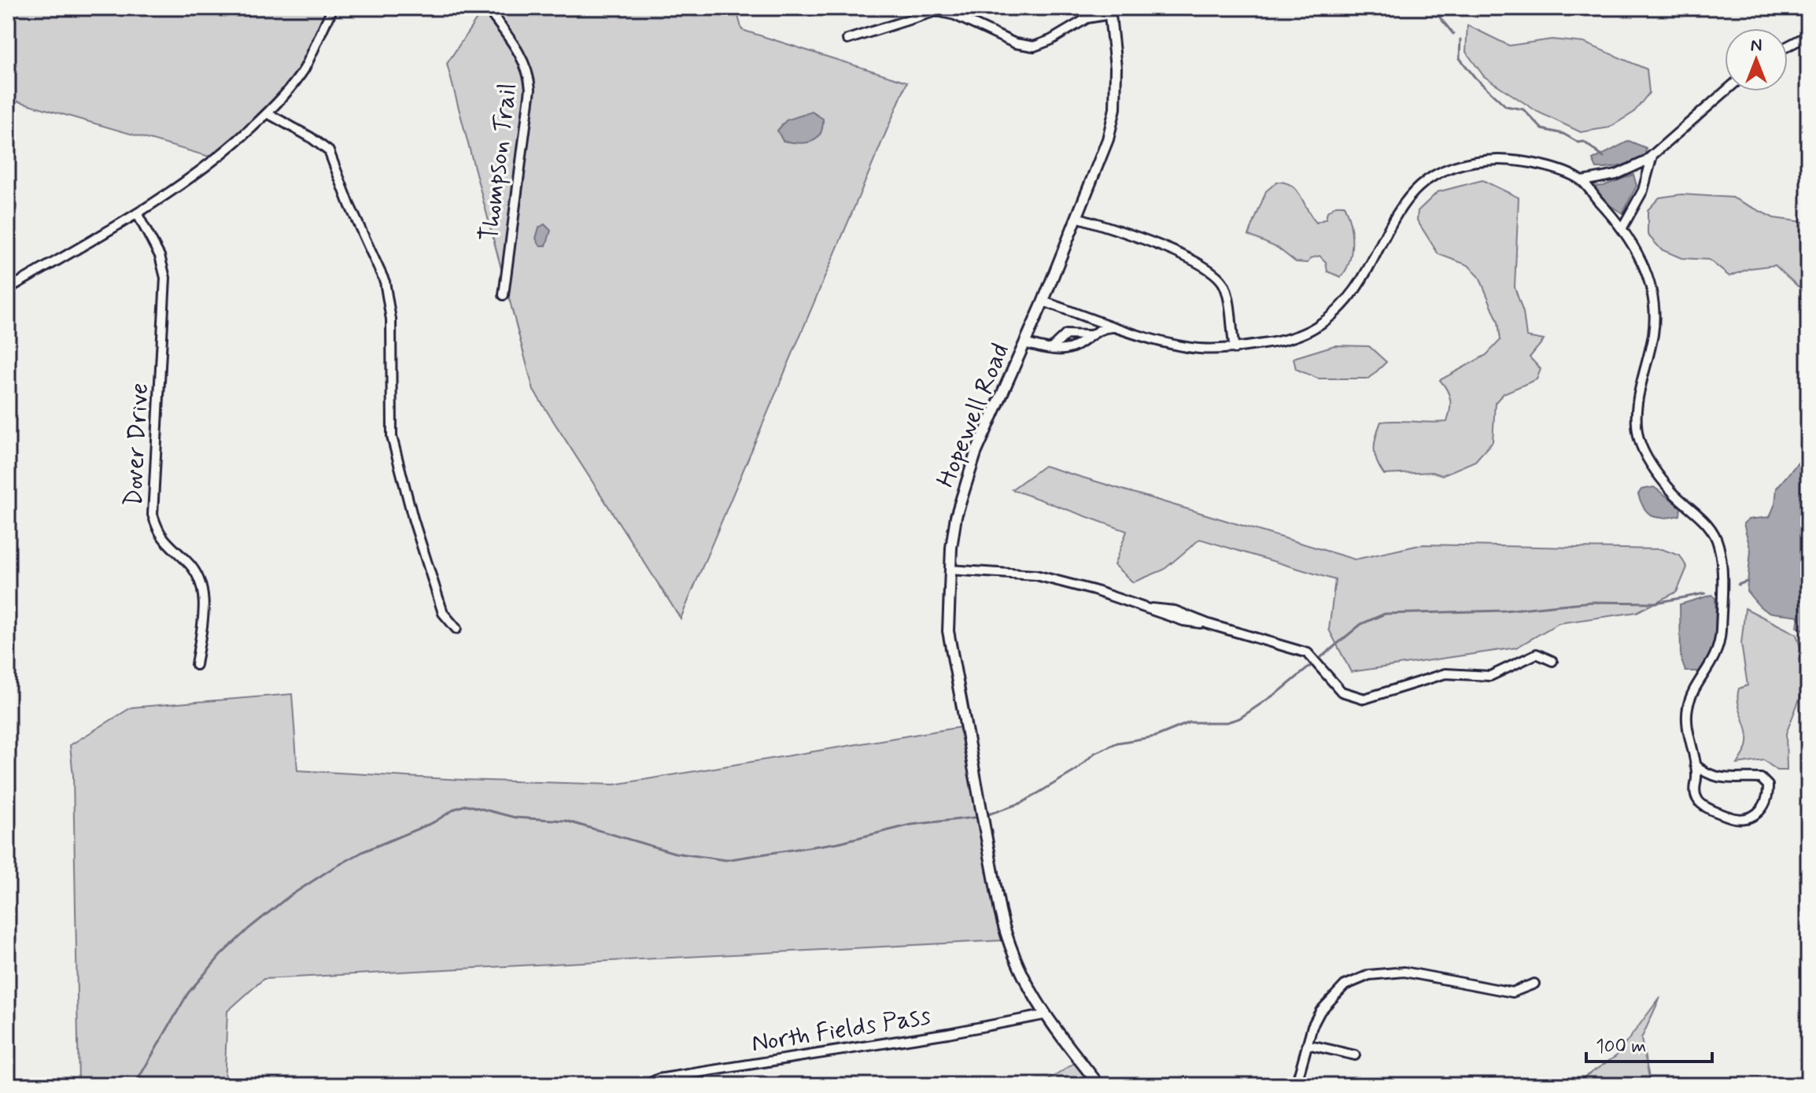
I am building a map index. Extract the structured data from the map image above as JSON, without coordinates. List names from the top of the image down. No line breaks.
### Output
{"streets":{"street":["Thompson Trail","Hopewell Road","Dover Drive","North Fields Pass"]},"crossings":[["Hopewell Road","North Fields Pass"]],"scale_bar":"100 m","north":"top"}
